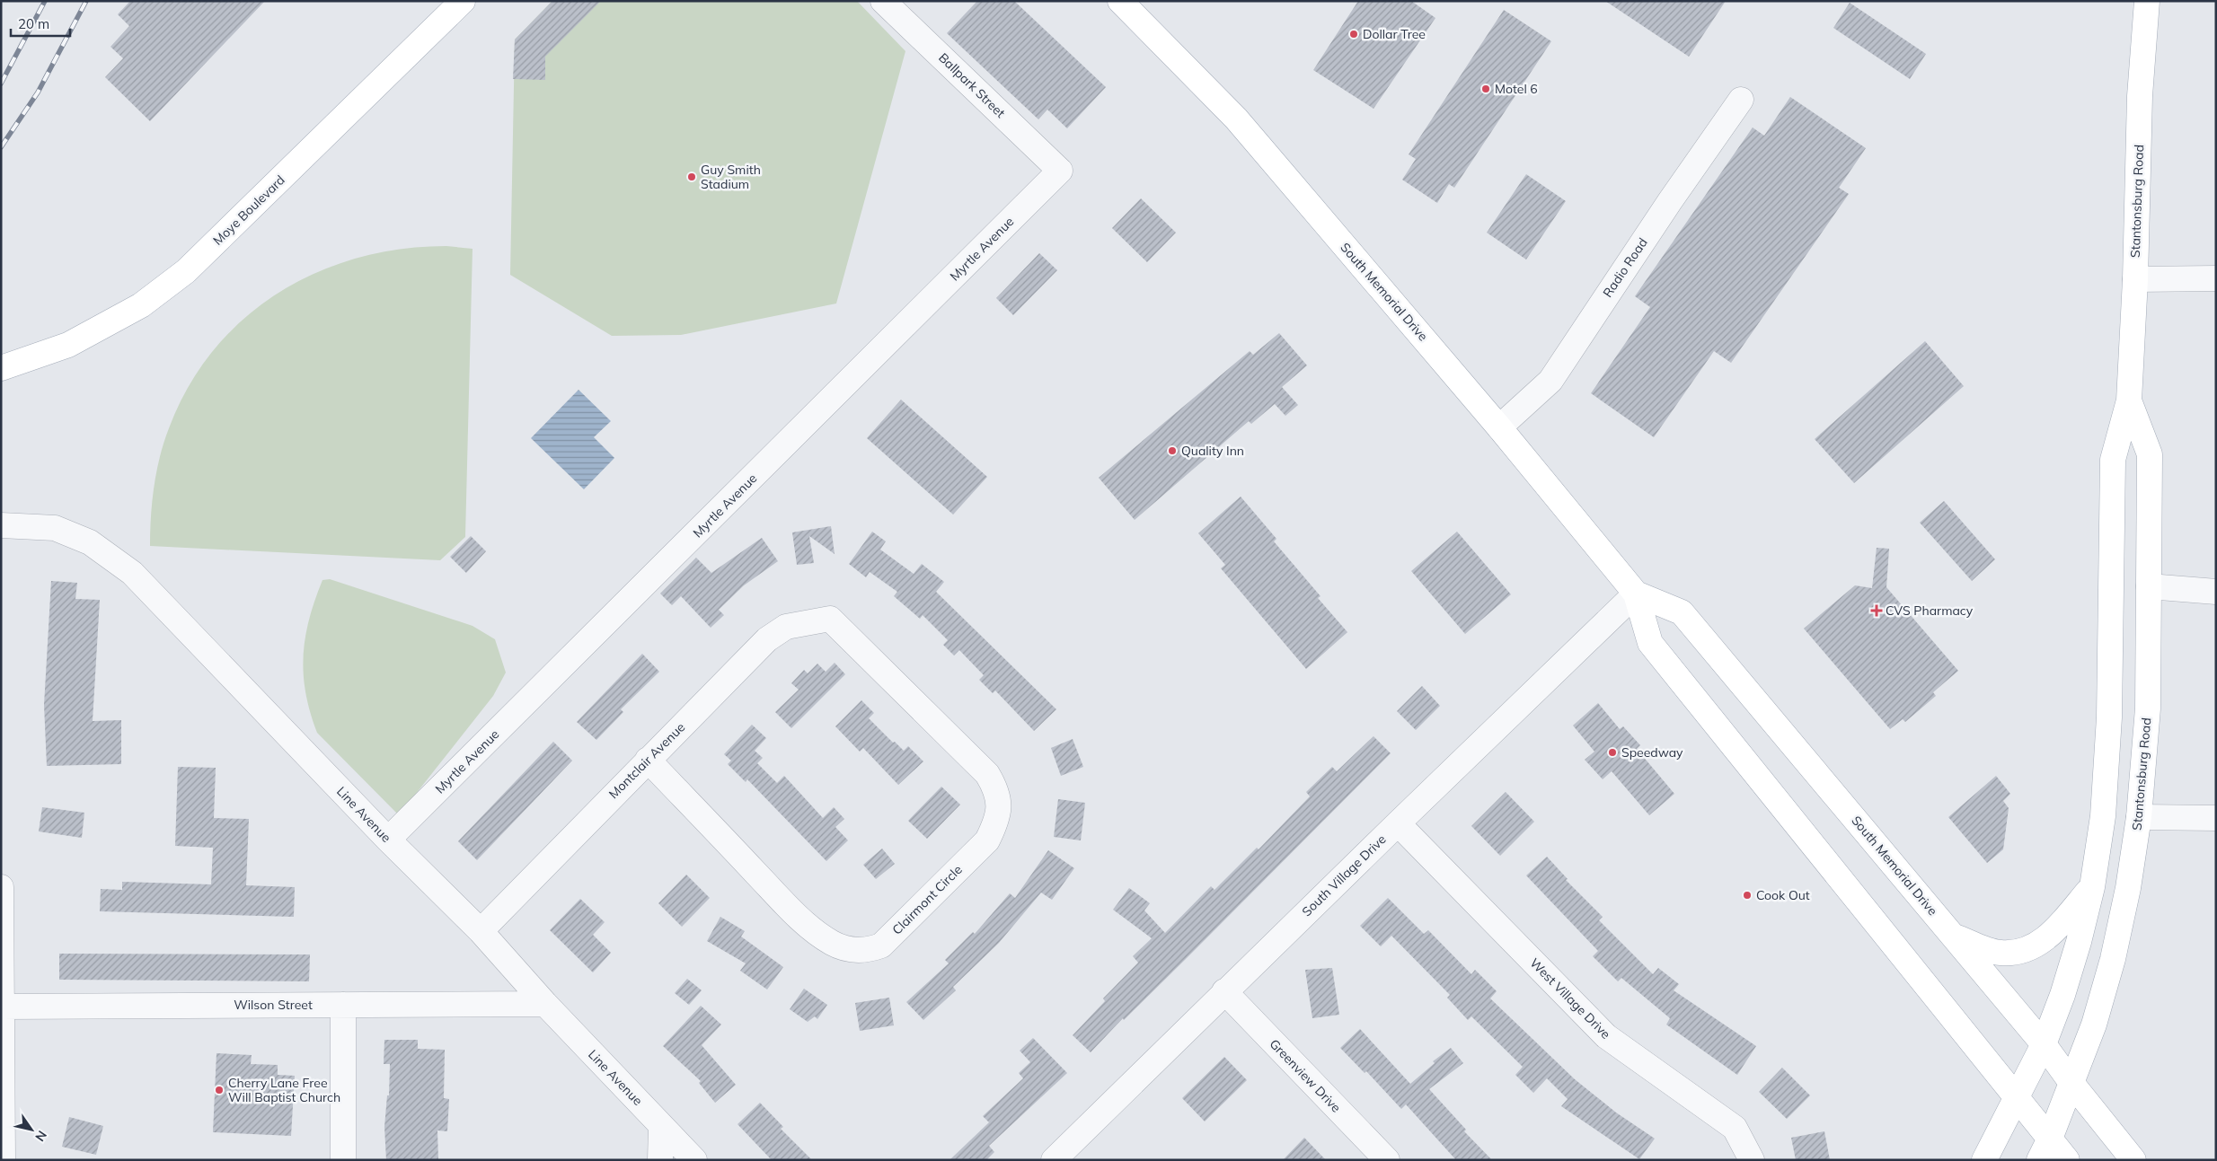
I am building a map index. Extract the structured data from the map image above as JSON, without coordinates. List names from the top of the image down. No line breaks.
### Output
{"streets":{"main road":["Stantonsburg Road","Moye Boulevard","South Memorial Drive"],"street":["Ballpark Street","Myrtle Avenue","Radio Road","Montclair Avenue","Line Avenue","South Village Drive","Clairmont Circle","West Village Drive","Wilson Street","Greenview Drive"]},"crossings":[["Ballpark Street","Myrtle Avenue"],["Stantonsburg Road","South Memorial Drive"],["Myrtle Avenue","Line Avenue"],["Radio Road","South Memorial Drive"],["South Memorial Drive","South Village Drive"],["Montclair Avenue","Line Avenue"],["Montclair Avenue","Clairmont Circle"],["Line Avenue","Wilson Street"],["South Village Drive","West Village Drive"],["South Village Drive","Greenview Drive"]],"places":{"other":["Dollar Tree","Motel 6","Guy Smith Stadium","Quality Inn","Speedway","Cook Out","Cherry Lane Free Will Baptist Church"],"health":["CVS Pharmacy"]},"scale_bar":"20 m","north":"bottom right"}
